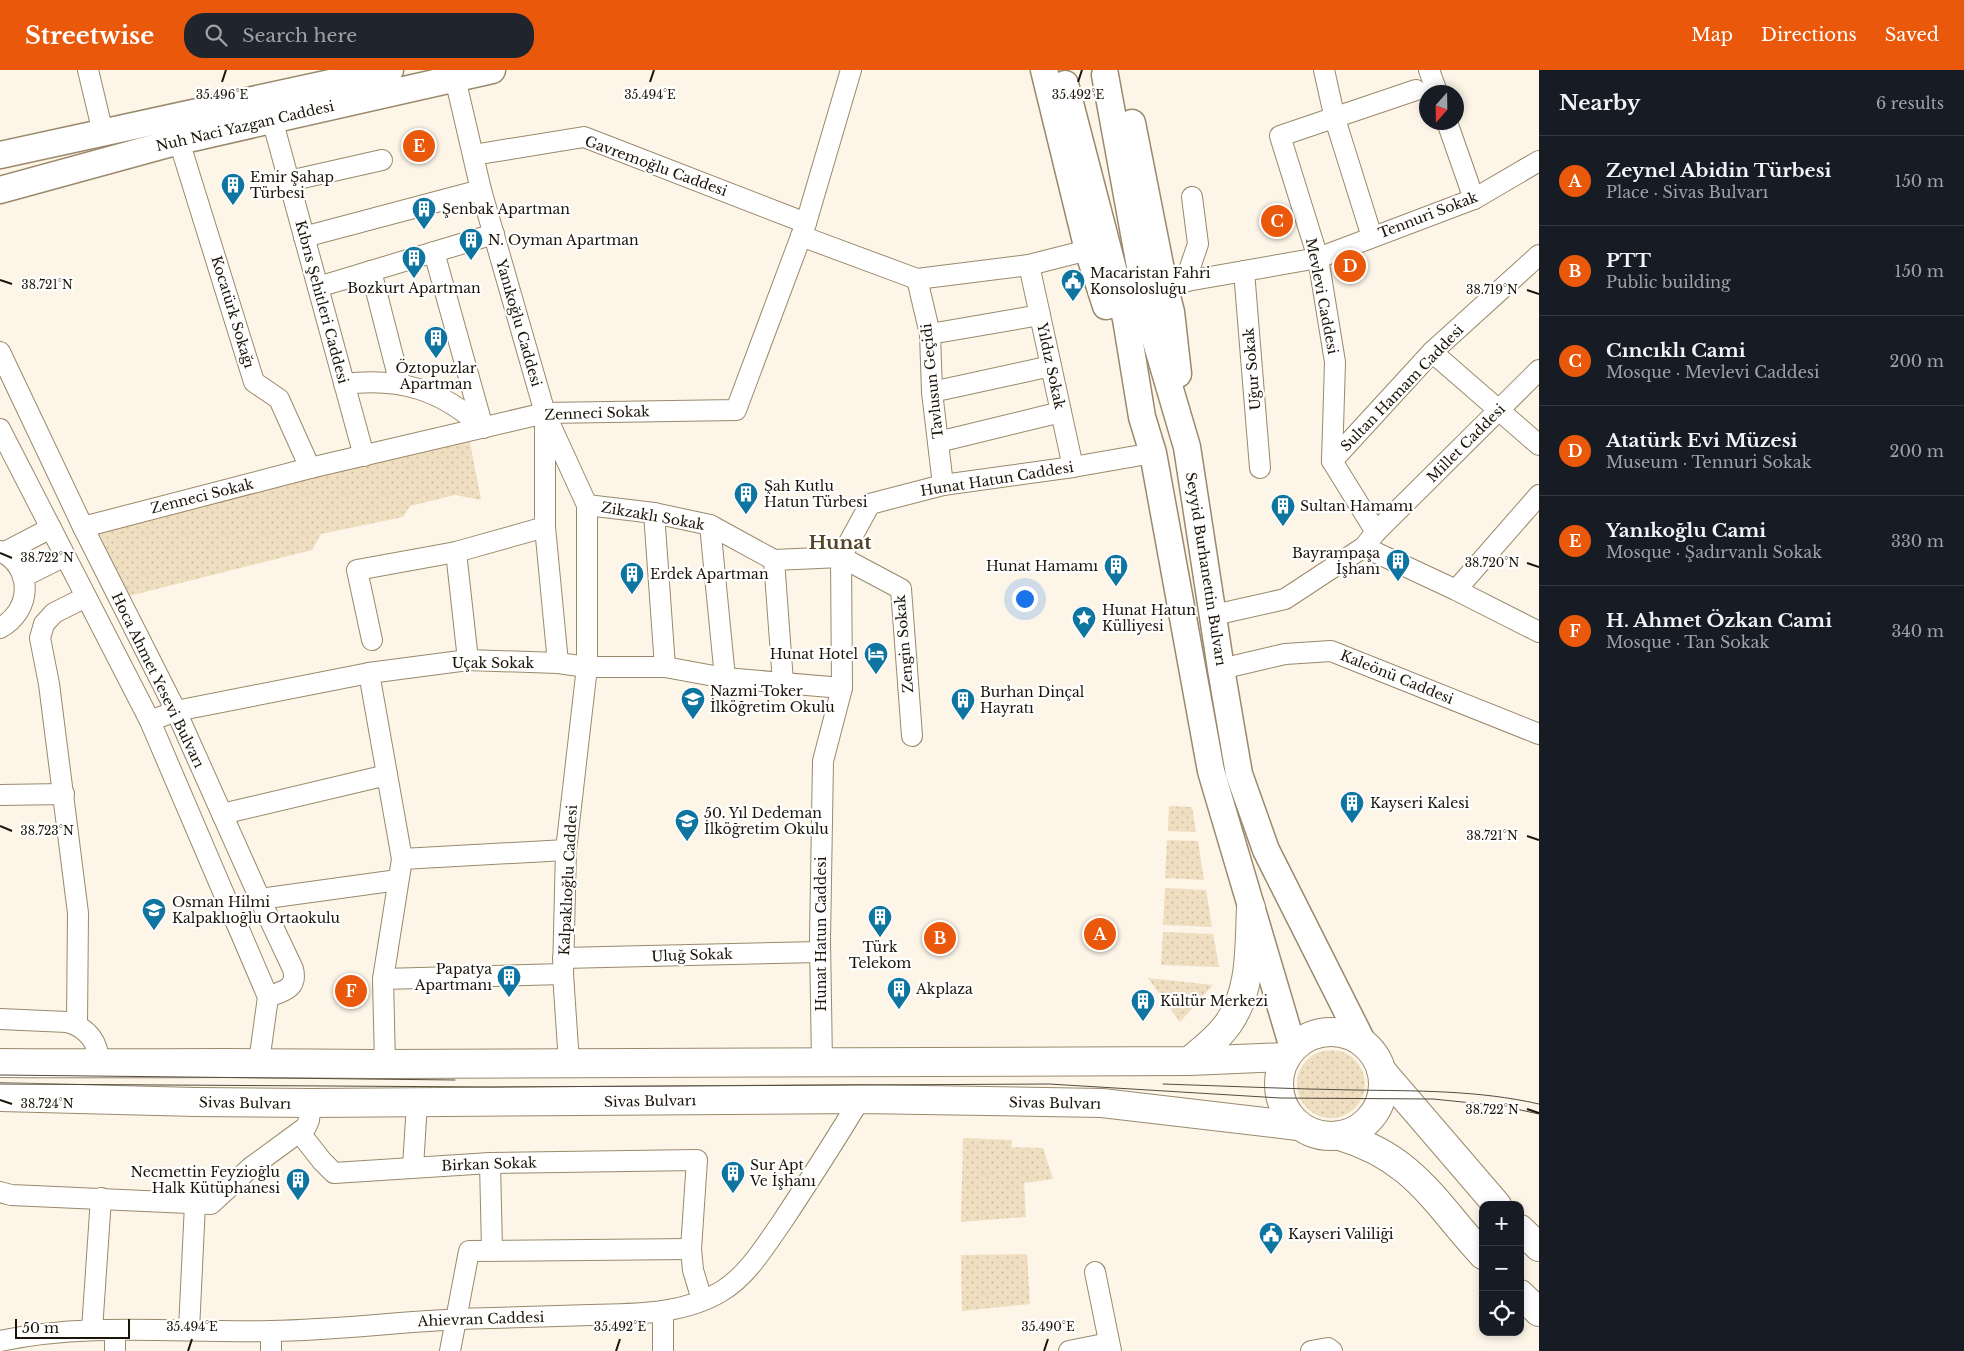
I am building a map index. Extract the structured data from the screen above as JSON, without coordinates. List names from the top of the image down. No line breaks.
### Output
{"streets":{"highway":["Sivas Bulvarı"],"main road":["Nuh Naci Yazgan Caddesi","Seyyid Burhanettin Bulvarı"],"street":["Gavremoğlu Caddesi","Tennuri Sokak","Mevlevi Caddesi","Kıbrıs Şehitleri Caddesi","Kocatürk Sokağı","Yanıkoğlu Caddesi","Yıldız Sokak","Uğur Sokak","Tavlusun Geçidi","Sultan Hamam Caddesi","Zenneci Sokak","Millet Caddesi","Hunat Hatun Caddesi","Zikzaklı Sokak","Zengin Sokak","Uçak Sokak","Kaleönü Caddesi","Hoca Ahmet Yesevi Bulvarı","Kalpaklıoğlu Caddesi","Uluğ Sokak","Birkan Sokak","Ahievran Caddesi"]},"crossings":[["Nuh Naci Yazgan Caddesi","Kıbrıs Şehitleri Caddesi"],["Nuh Naci Yazgan Caddesi","Kocatürk Sokağı"],["Nuh Naci Yazgan Caddesi","Yanıkoğlu Caddesi"],["Gavremoğlu Caddesi","Yanıkoğlu Caddesi"],["Gavremoğlu Caddesi","Zenneci Sokak"],["Tennuri Sokak","Mevlevi Caddesi"],["Tennuri Sokak","Uğur Sokak"],["Mevlevi Caddesi","Sultan Hamam Caddesi"],["Kıbrıs Şehitleri Caddesi","Zenneci Sokak"],["Kocatürk Sokağı","Zenneci Sokak"],["Yanıkoğlu Caddesi","Zenneci Sokak"],["Yanıkoğlu Caddesi","Zikzaklı Sokak"],["Yanıkoğlu Caddesi","Uçak Sokak"],["Yıldız Sokak","Hunat Hatun Caddesi"],["Tavlusun Geçidi","Hunat Hatun Caddesi"],["Zenneci Sokak","Zikzaklı Sokak"],["Zenneci Sokak","Hoca Ahmet Yesevi Bulvarı"],["Millet Caddesi","Seyyid Burhanettin Bulvarı"],["Hunat Hatun Caddesi","Seyyid Burhanettin Bulvarı"],["Hunat Hatun Caddesi","Zengin Sokak"],["Hunat Hatun Caddesi","Uçak Sokak"],["Hunat Hatun Caddesi","Uluğ Sokak"],["Zikzaklı Sokak","Kalpaklıoğlu Caddesi"],["Seyyid Burhanettin Bulvarı","Kaleönü Caddesi"],["Seyyid Burhanettin Bulvarı","Sivas Bulvarı"],["Uçak Sokak","Hoca Ahmet Yesevi Bulvarı"],["Uçak Sokak","Kalpaklıoğlu Caddesi"],["Kalpaklıoğlu Caddesi","Uluğ Sokak"],["Sivas Bulvarı","Ahievran Caddesi"]],"districts":["Hunat"],"places":{"building":["Emir Şahap Türbesi","Şenbak Apartman","N. Oyman Apartman","Bozkurt Apartman","Öztopuzlar Apartman","Şah Kutlu Hatun Türbesi","Sultan Hamamı","Bayrampaşa İşhanı","Hunat Hamamı","Erdek Apartman","Burhan Dinçal Hayratı","Kayseri Kalesi","Türk Telekom","Papatya Apartmanı","Akplaza","Kültür Merkezi","Sur Apt Ve İşhanı","Necmettin Feyzioğlu Halk Kütüphanesi"],"public building":["Macaristan Fahri Konsolosluğu","Kayseri Valiliği"],"place":["Hunat Hatun Külliyesi"],"hotel":["Hunat Hotel"],"school or university":["Nazmi Toker İlköğretim Okulu","50. Yıl Dedeman İlköğretim Okulu","Osman Hilmi Kalpaklıoğlu Ortaokulu"]},"scale_bar":"50 m","north":"bottom","page":{"header":"Streetwise","search":"Search here","nav":["Map","Directions","Saved"],"heading":["Nearby","6 results"],"pins":["E","C","D","A","B","F"],"list":[{"mark":"A","name":"Zeynel Abidin Türbesi","note":"Place · Sivas Bulvarı","value":"150 m"},{"mark":"B","name":"PTT","note":"Public building","value":"150 m"},{"mark":"C","name":"Cıncıklı Cami","note":"Mosque · Mevlevi Caddesi","value":"200 m"},{"mark":"D","name":"Atatürk Evi Müzesi","note":"Museum · Tennuri Sokak","value":"200 m"},{"mark":"E","name":"Yanıkoğlu Cami","note":"Mosque · Şadırvanlı Sokak","value":"330 m"},{"mark":"F","name":"H. Ahmet Özkan Cami","note":"Mosque · Tan Sokak","value":"340 m"}],"map_buttons":["+","−"],"scale":"50 m"},"coordinates":["35.496°E","35.494°E","35.492°E","38.721°N","38.719°N","38.722°N","38.720°N","38.723°N","38.724°N","35.490°E"]}
